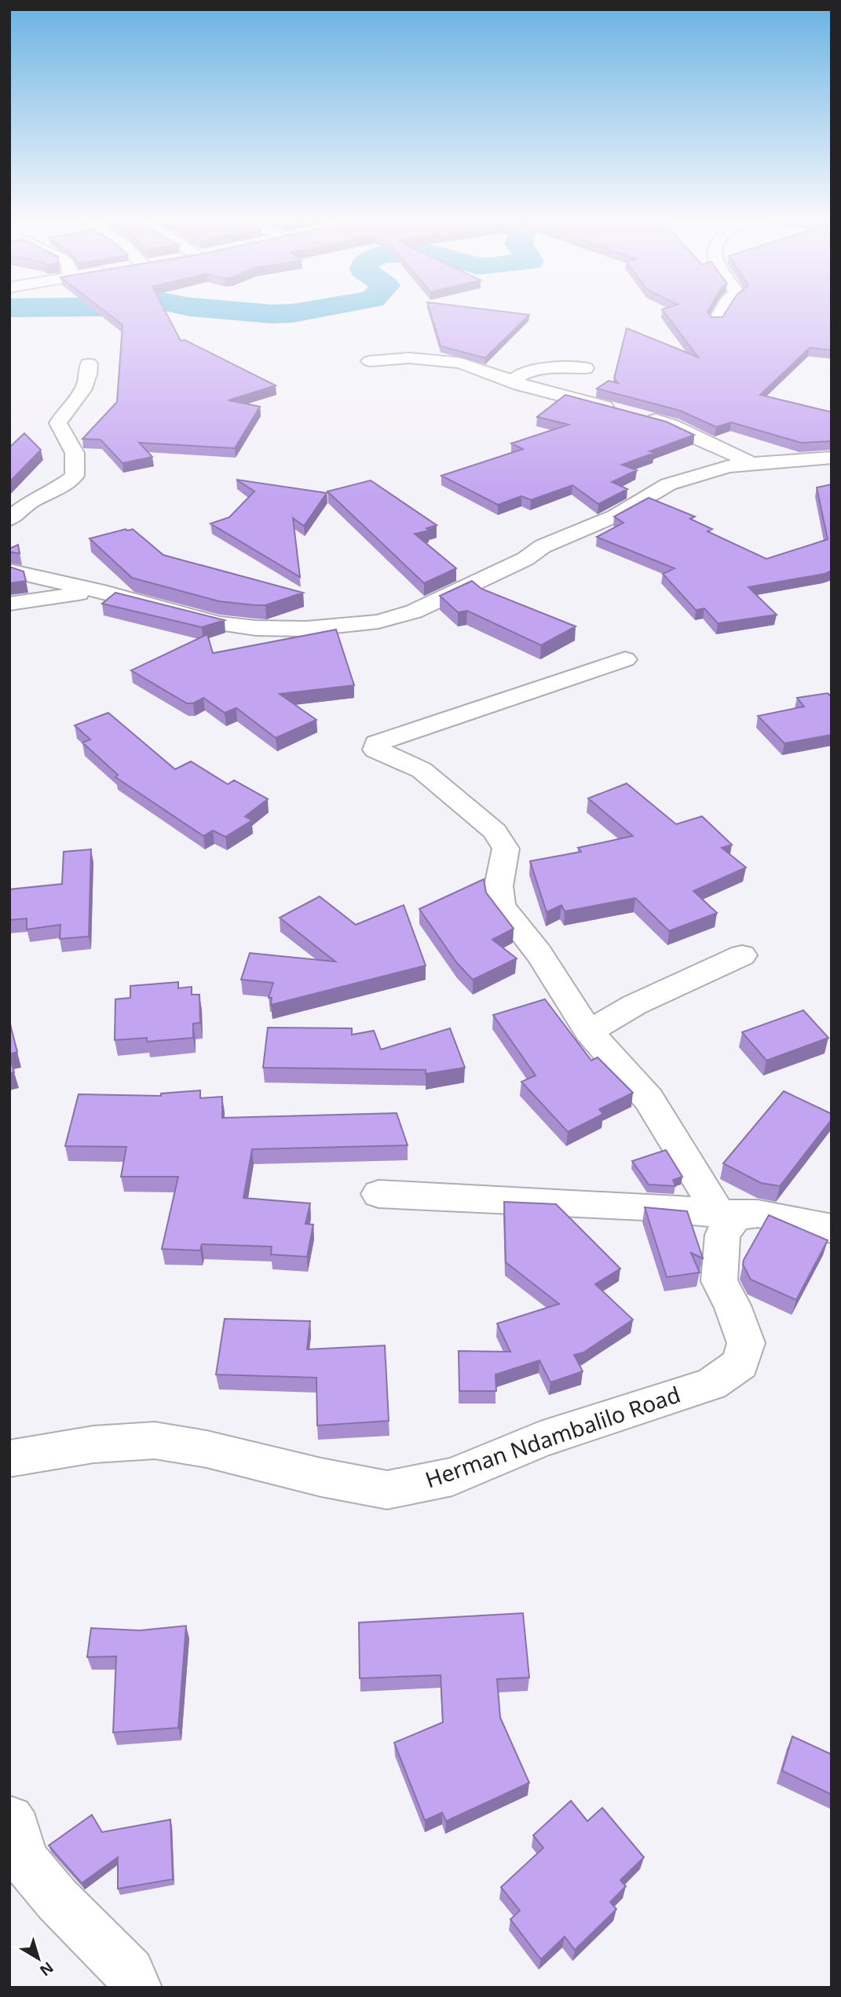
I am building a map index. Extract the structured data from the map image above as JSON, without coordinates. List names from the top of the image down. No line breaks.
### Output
{"streets":{"street":["Herman Ndambalilo Road"]},"north":"bottom right"}
